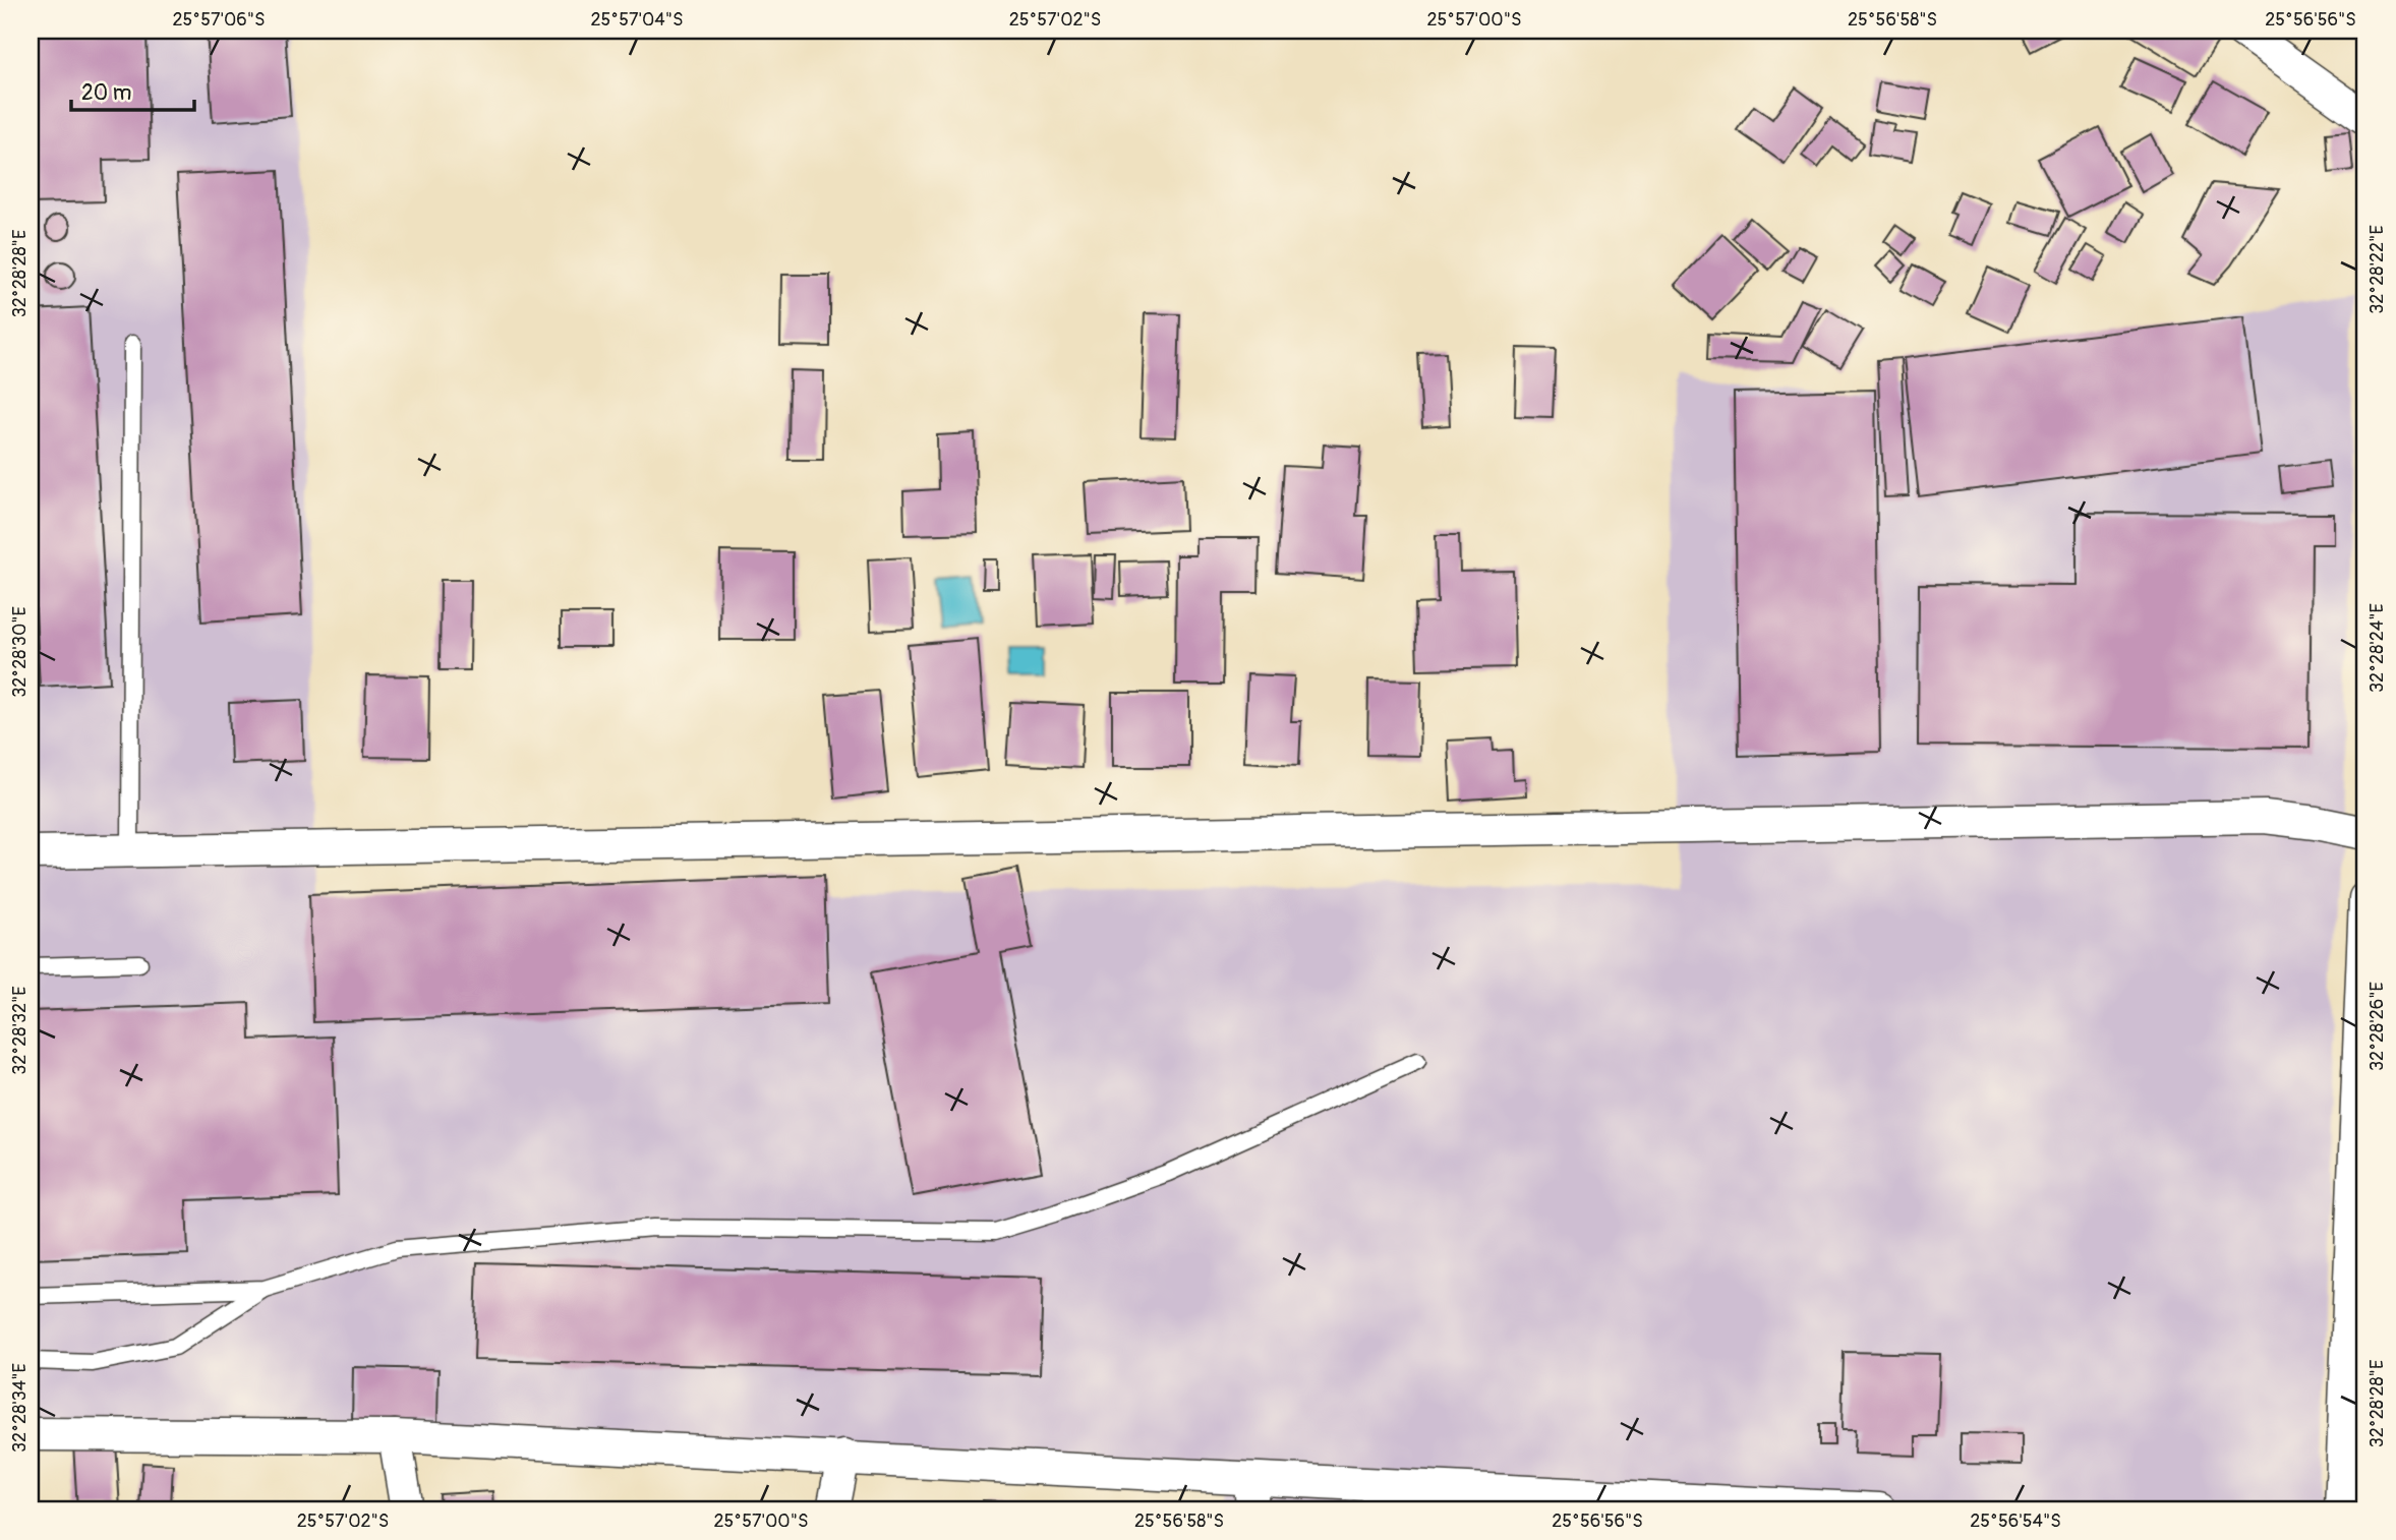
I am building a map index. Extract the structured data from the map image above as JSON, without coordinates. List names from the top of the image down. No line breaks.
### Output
{"scale_bar":"20 m","coordinates":["25°57'06\"S","25°57'04\"S","25°57'02\"S","25°57'00\"S","25°56'58\"S","25°56'56\"S","32°28'22\"E","32°28'28\"E","32°28'24\"E","32°28'30\"E","32°28'26\"E","32°28'32\"E","32°28'34\"E","25°56'54\"S"]}
